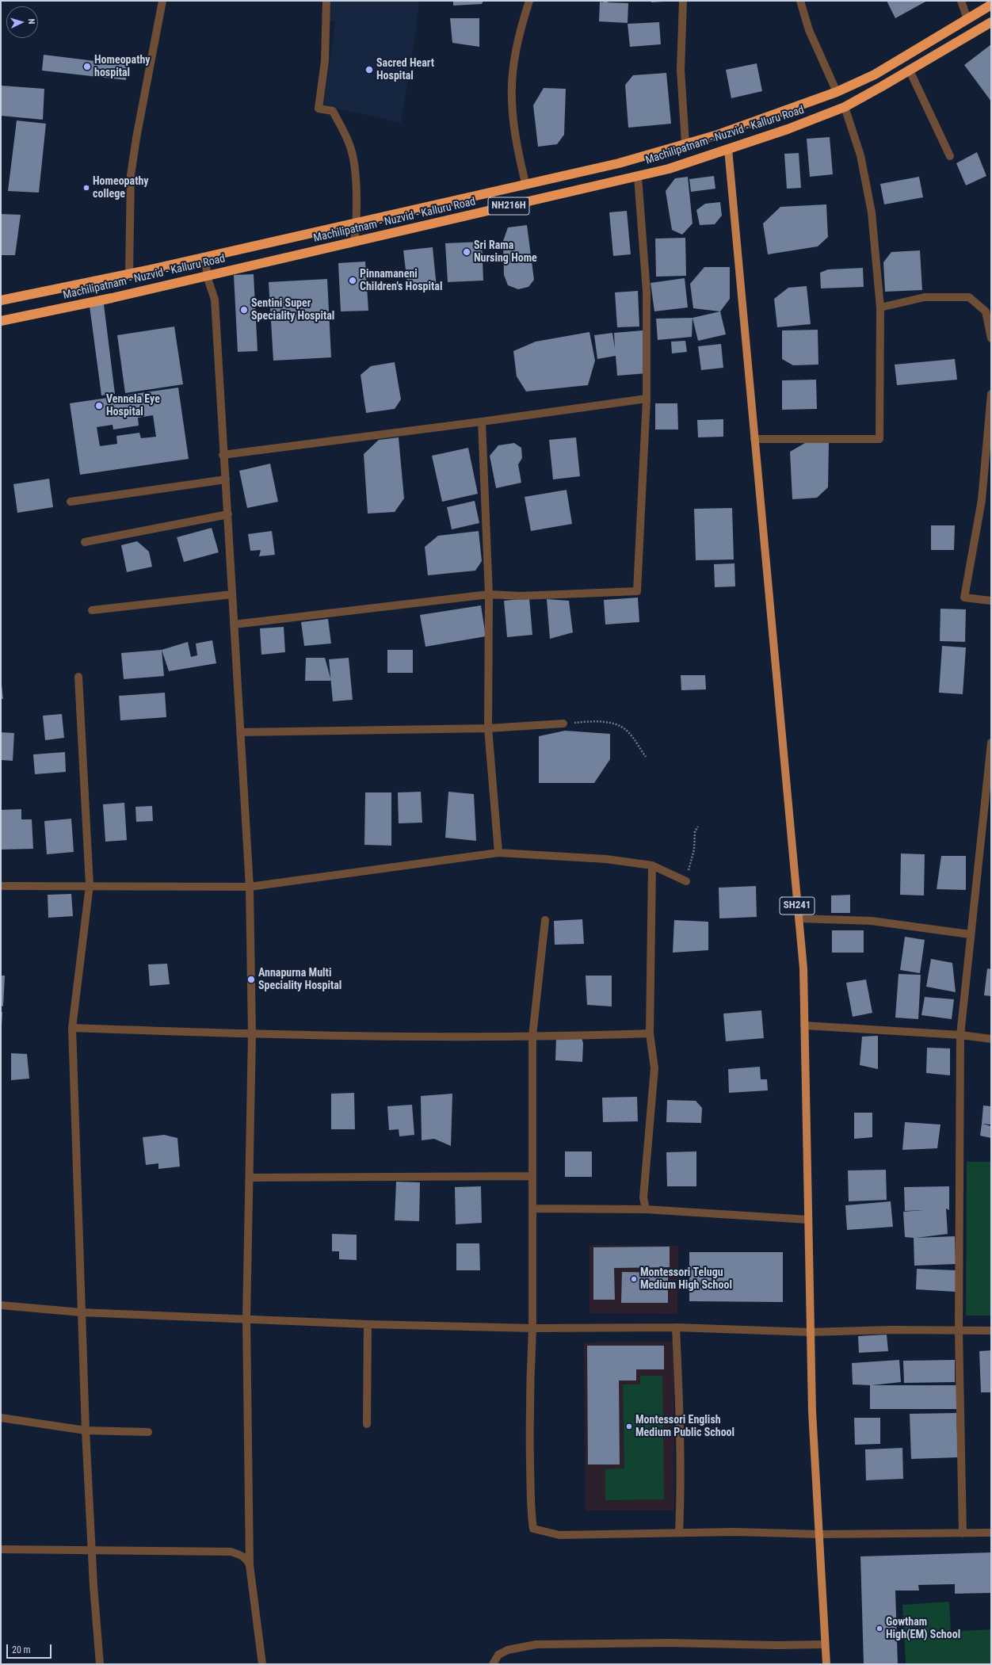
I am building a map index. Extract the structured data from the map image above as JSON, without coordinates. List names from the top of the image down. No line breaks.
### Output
{"streets":{"highway":["Machilipatnam - Nuzvid - Kalluru Road","NH216H"],"main road":["SH241"]},"crossings":[["Machilipatnam - Nuzvid - Kalluru Road","SH241"]],"places":["Homeopathy hospital","Sacred Heart Hospital","Homeopathy college","Sri Rama Nursing Home","Pinnamaneni Children's Hospital","Sentini Super Speciality Hospital","Vennela Eye Hospital","Annapurna Multi Speciality Hospital","Montessori Telugu Medium High School","Montessori English Medium Public School","Gowtham High(EM) School"],"scale_bar":"20 m","north":"right"}
